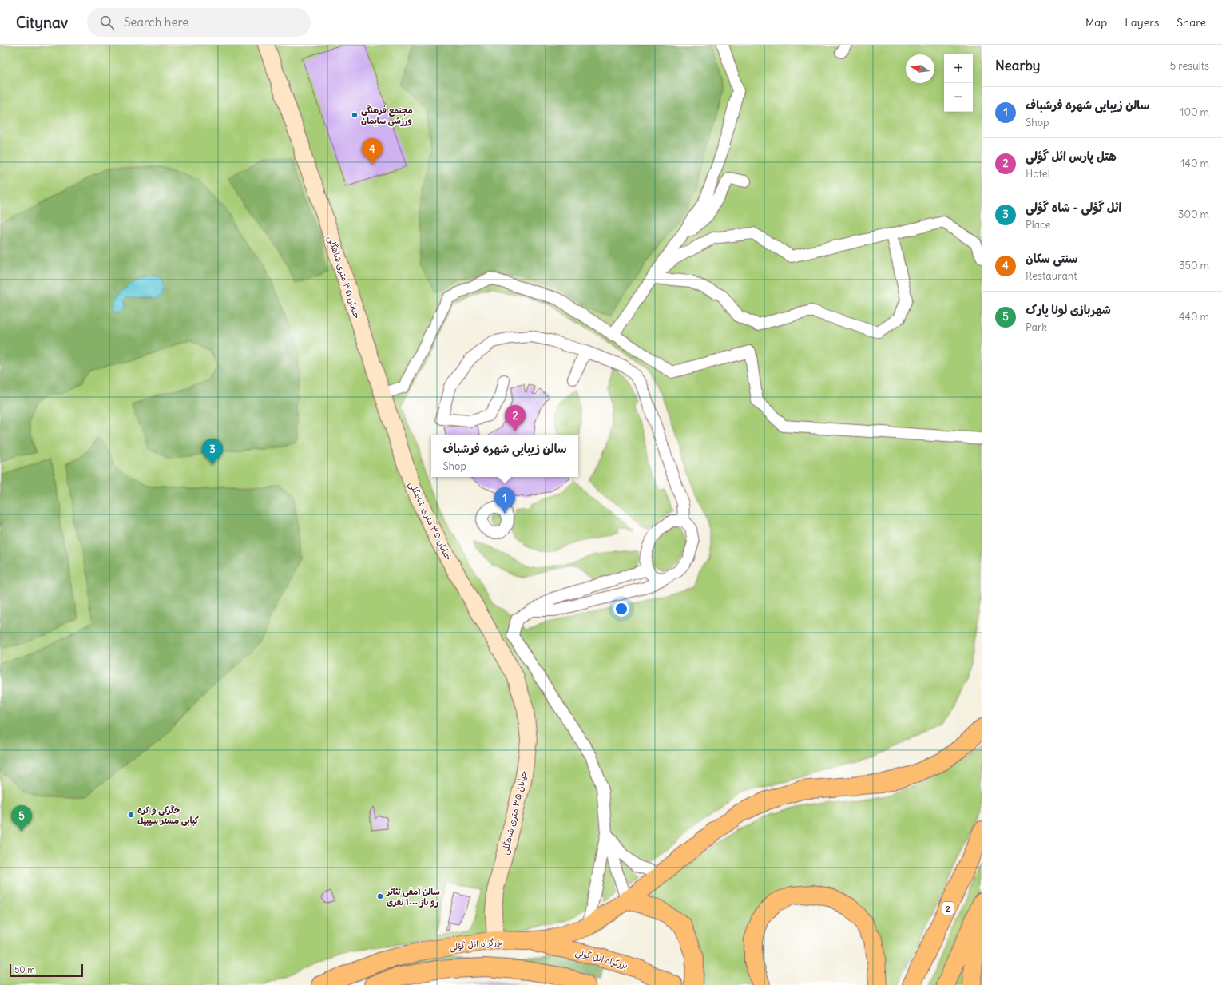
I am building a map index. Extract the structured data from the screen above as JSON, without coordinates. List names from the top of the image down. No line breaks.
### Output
{"streets":{"highway":["2","بزرگراه ائل گؤلی","بزرگراه ائل گولی"],"street":["خیابان ۳۵ متری شاهگلی"]},"crossings":[["خیابان ۳۵ متری شاهگلی","بزرگراه ائل گؤلی"],["بزرگراه ائل گؤلی","بزرگراه ائل گولی"]],"places":["مجتمع فرهنگی ورزشی سایمان","جگرکی و کره کبابی مستر سیبیل","سالن آمفی تئاتر رو باز ۱۰۰۰ نفری"],"scale_bar":"50 m","north":"left","page":{"header":"Citynav","search":"Search here","nav":["Map","Layers","Share"],"heading":["Nearby","5 results"],"map_buttons":["+","−"],"list":[{"mark":"1","name":"سالن زیبایی شهره فرشباف","note":"Shop","value":"100 m"},{"mark":"2","name":"هتل پارس ائل گؤلی","note":"Hotel","value":"140 m"},{"mark":"3","name":"ائل گؤلی - شاه گؤلی","note":"Place","value":"300 m"},{"mark":"4","name":"سنتی سکان","note":"Restaurant","value":"350 m"},{"mark":"5","name":"شهربازی لونا پارک","note":"Park","value":"440 m"}],"pins":["4","2","3","1","5"],"popup":["سالن زیبایی شهره فرشباف","Shop"],"scale":"50 m"}}
